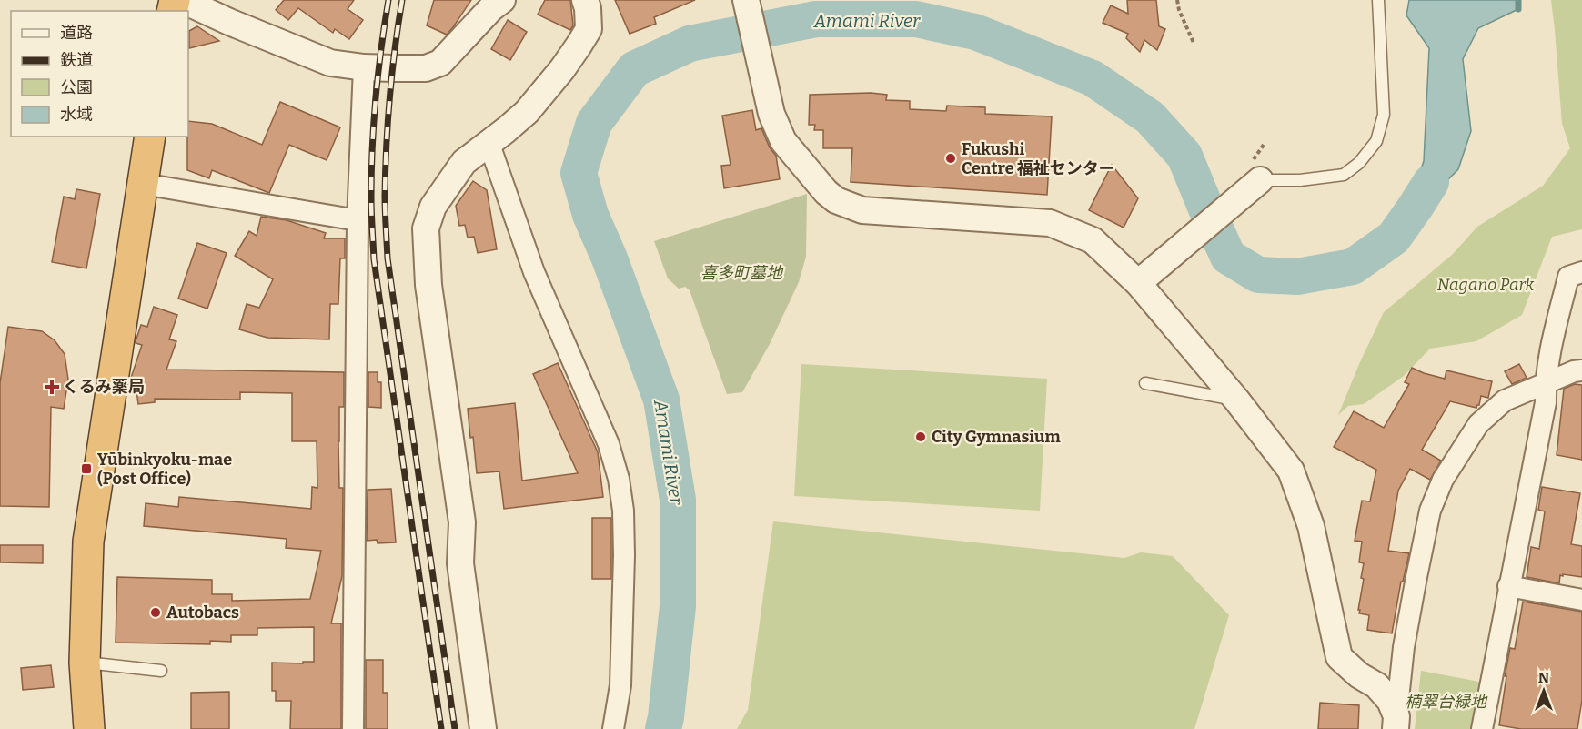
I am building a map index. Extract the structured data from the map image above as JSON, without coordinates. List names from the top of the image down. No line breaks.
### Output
{"water":["Amami River"],"parks":["喜多町墓地","Nagano Park","楠翠台緑地"],"places":{"other":["Fukushi Centre 福祉センター","City Gymnasium","Autobacs"],"health":["くるみ薬局"],"transit":["Yūbinkyoku-mae (Post Office)"]},"legend":["道路","鉄道","公園","水域"],"north":"top"}
